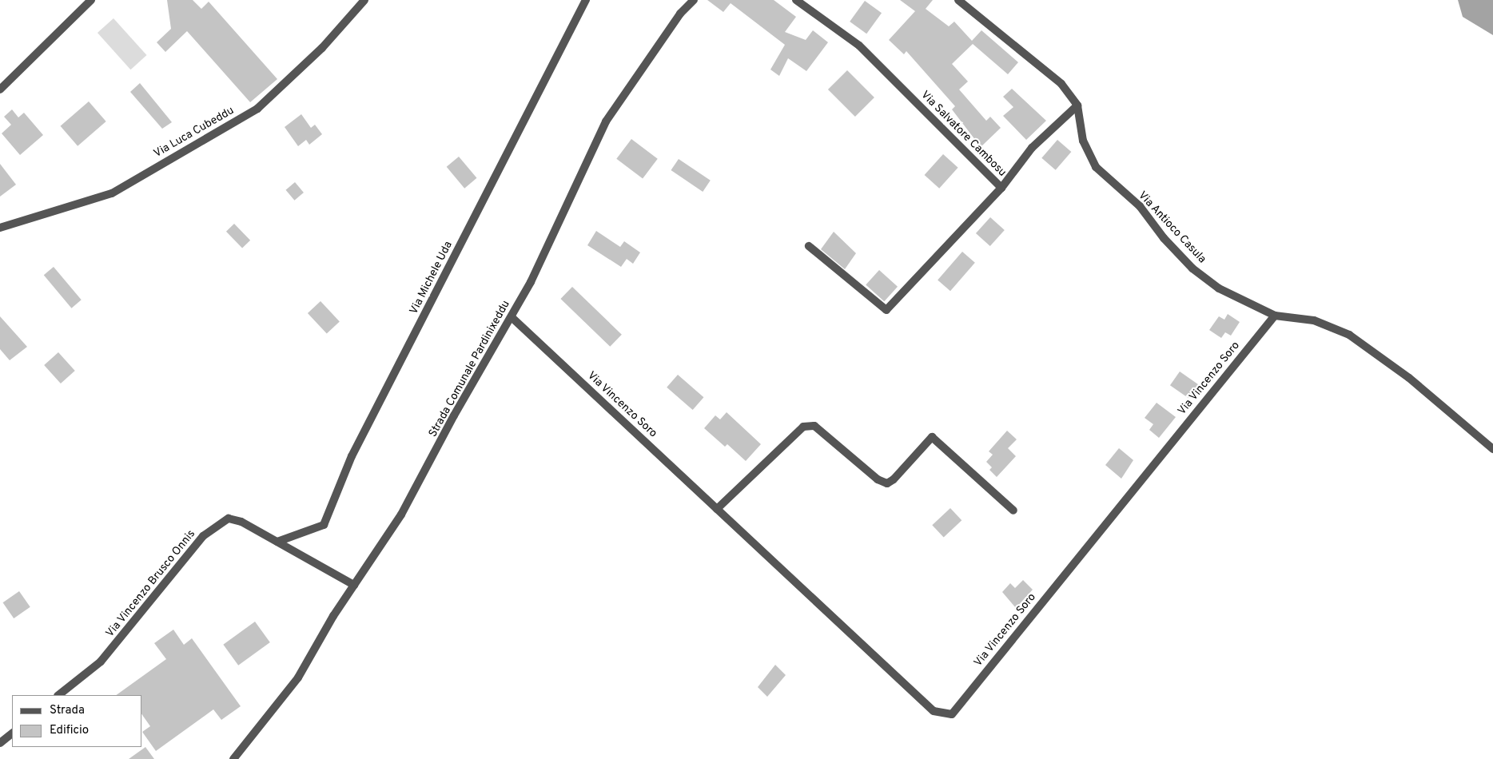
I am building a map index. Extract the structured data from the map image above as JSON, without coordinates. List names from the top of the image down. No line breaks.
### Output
{"streets":{"street":["Via Luca Cubeddu","Via Salvatore Cambosu","Via Antioco Casula","Via Michele Uda","Strada Comunale Pardinixeddu","Via Vincenzo Soro","Via Vincenzo Brusco Onnis"]},"crossings":[["Via Antioco Casula","Via Vincenzo Soro"],["Via Michele Uda","Via Vincenzo Brusco Onnis"],["Strada Comunale Pardinixeddu","Via Vincenzo Soro"],["Strada Comunale Pardinixeddu","Via Vincenzo Brusco Onnis"]],"legend":["Strada","Edificio"]}
